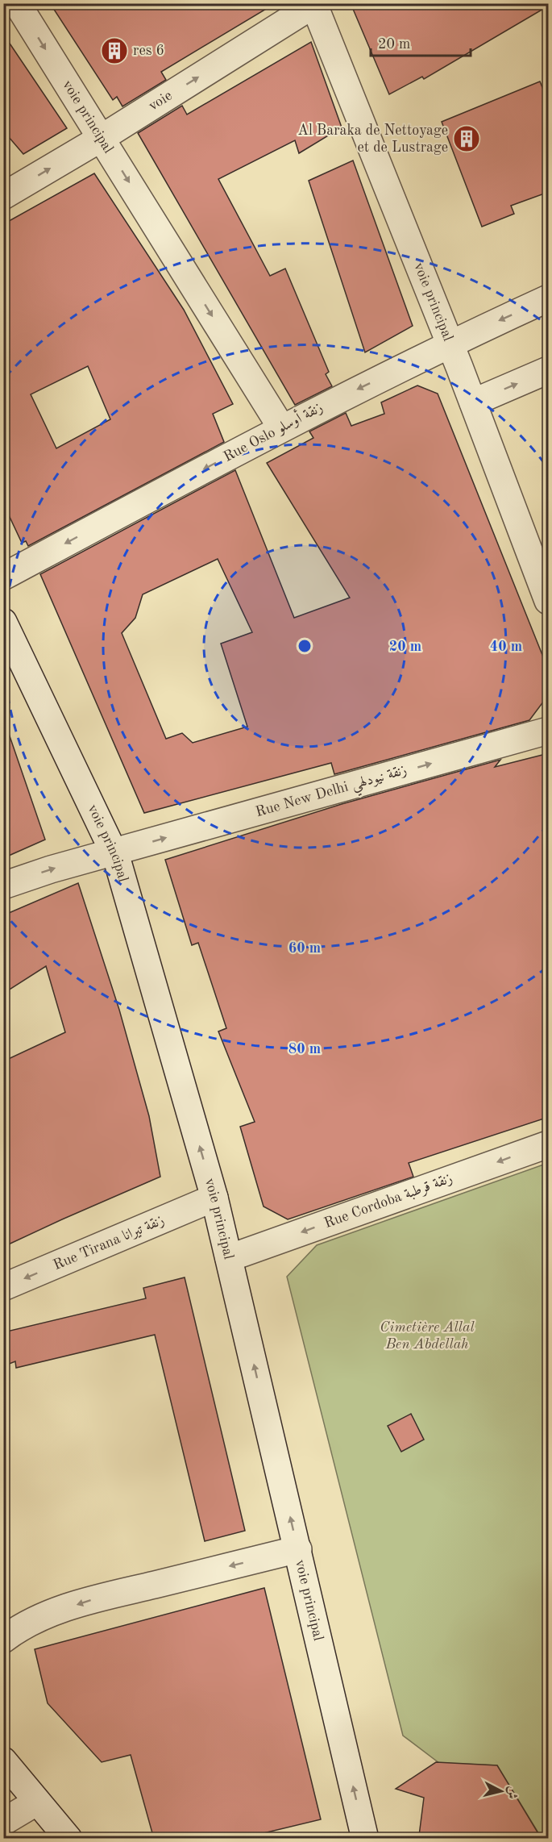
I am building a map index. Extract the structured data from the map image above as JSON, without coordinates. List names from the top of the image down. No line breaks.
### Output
{"streets":{"street":["voie","voie principal","Rue Oslo زنقة أوسلو","Rue New Delhi زنقة نيودلهي","Rue Cordoba زنقة قرطبة","Rue Tirana زنقة تيرانا"]},"crossings":[["voie","voie principal"],["voie principal","Rue Oslo زنقة أوسلو"],["voie principal","Rue New Delhi زنقة نيودلهي"],["voie principal","Rue Cordoba زنقة قرطبة"],["voie principal","Rue Tirana زنقة تيرانا"]],"one_way":["voie","Rue Oslo زنقة أوسلو","Rue New Delhi زنقة نيودلهي","Rue Cordoba زنقة قرطبة","Rue Tirana زنقة تيرانا"],"parks":["Cimetière Allal Ben Abdellah"],"places":{"building":["res 6","Al Baraka de Nettoyage et de Lustrage"]},"scale_bar":"20 m","north":"right","rings":["20 m","40 m","60 m","80 m"]}
